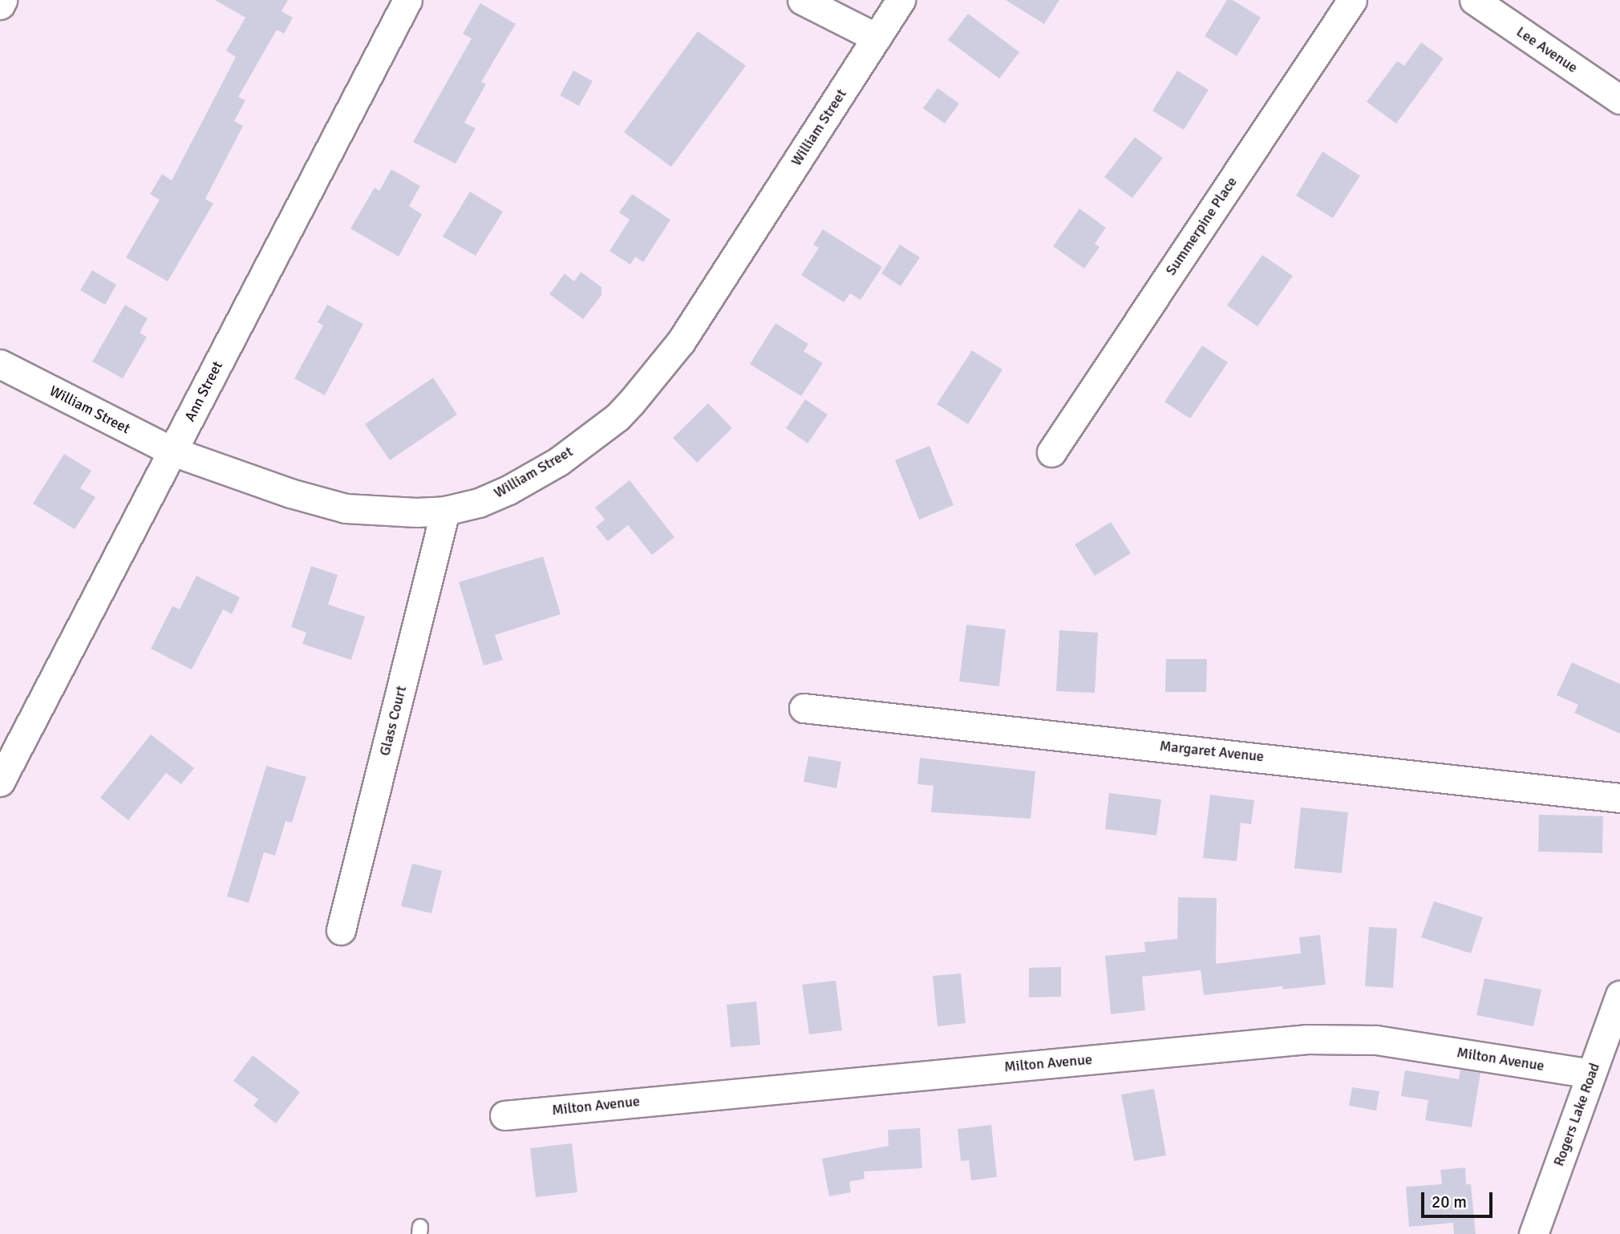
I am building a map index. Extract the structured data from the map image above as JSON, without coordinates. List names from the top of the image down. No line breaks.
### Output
{"streets":{"street":["Lee Avenue","William Street","Summerpine Place","Ann Street","Glass Court","Margaret Avenue","Milton Avenue","Rogers Lake Road"]},"crossings":[["William Street","Ann Street"],["William Street","Glass Court"],["Milton Avenue","Rogers Lake Road"]],"scale_bar":"20 m"}
